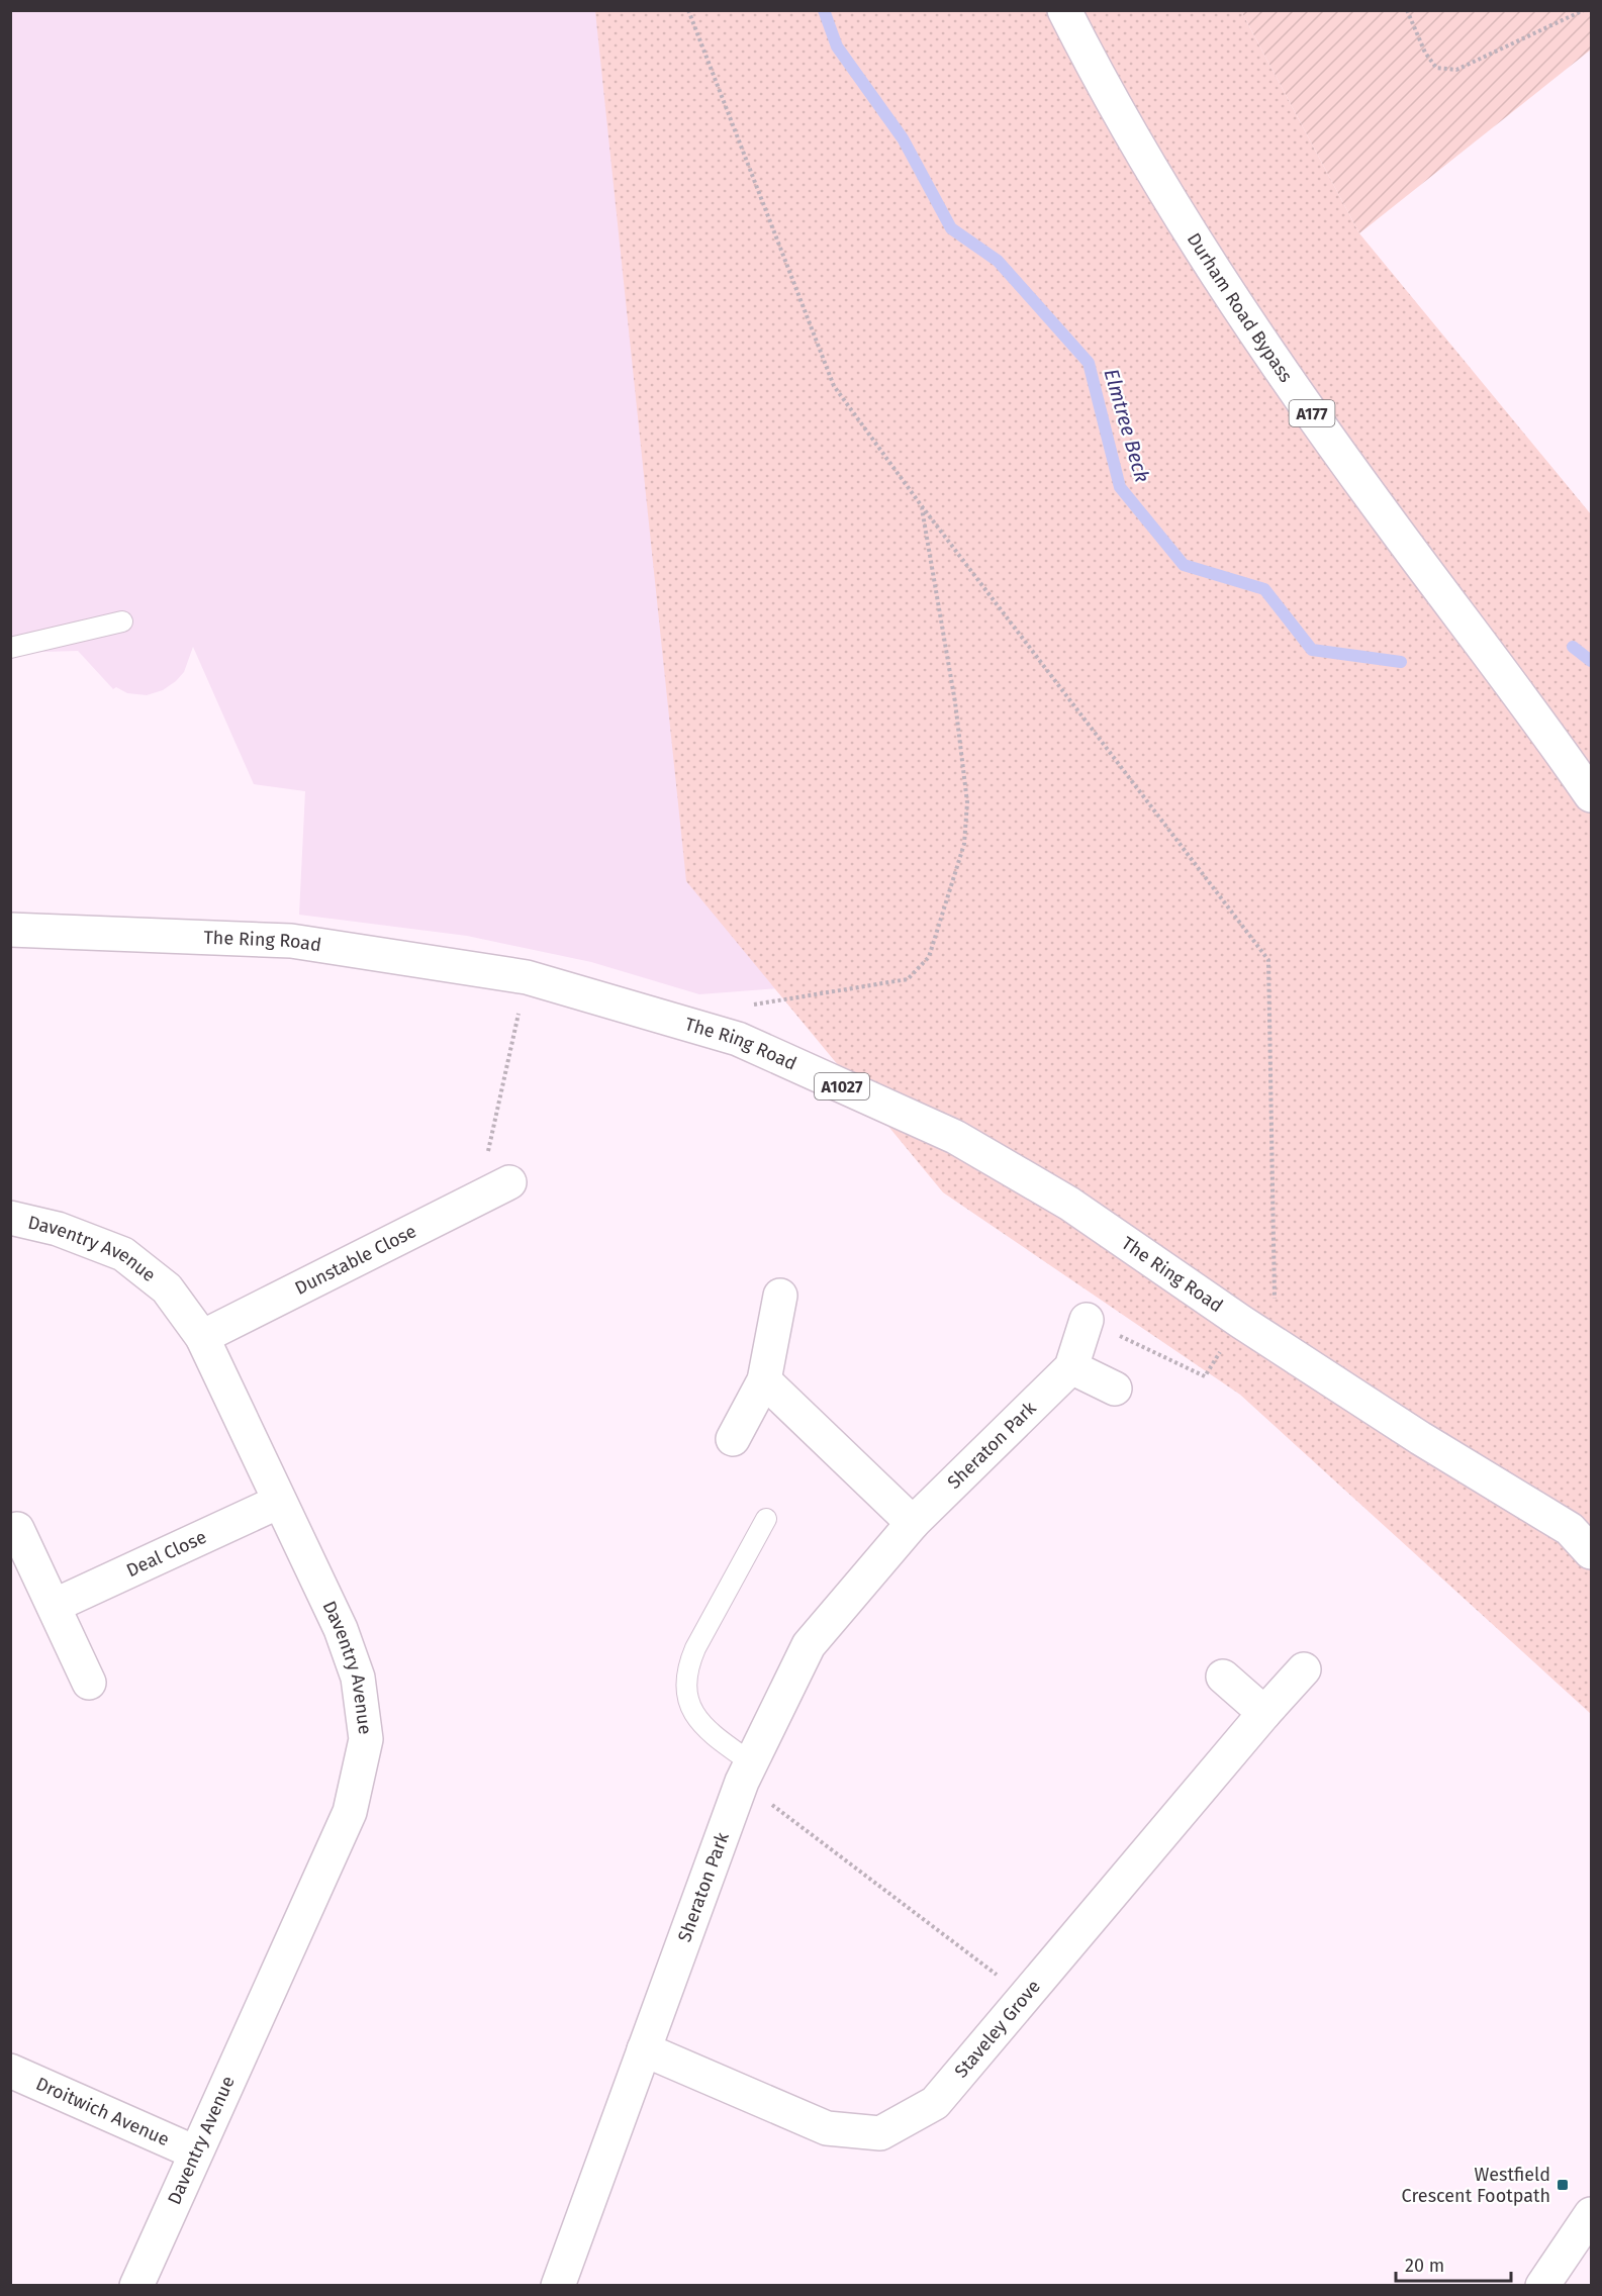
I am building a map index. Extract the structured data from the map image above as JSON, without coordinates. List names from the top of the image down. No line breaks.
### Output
{"streets":{"street":["Durham Road Bypass","A177","The Ring Road","A1027","Daventry Avenue","Dunstable Close","Sheraton Park","Deal Close","Staveley Grove","Droitwich Avenue"]},"crossings":[["Daventry Avenue","Dunstable Close"],["Daventry Avenue","Deal Close"],["Daventry Avenue","Droitwich Avenue"],["Sheraton Park","Staveley Grove"]],"water":["Elmtree Beck"],"places":{"transit":["Westfield Crescent Footpath"]},"scale_bar":"20 m"}
